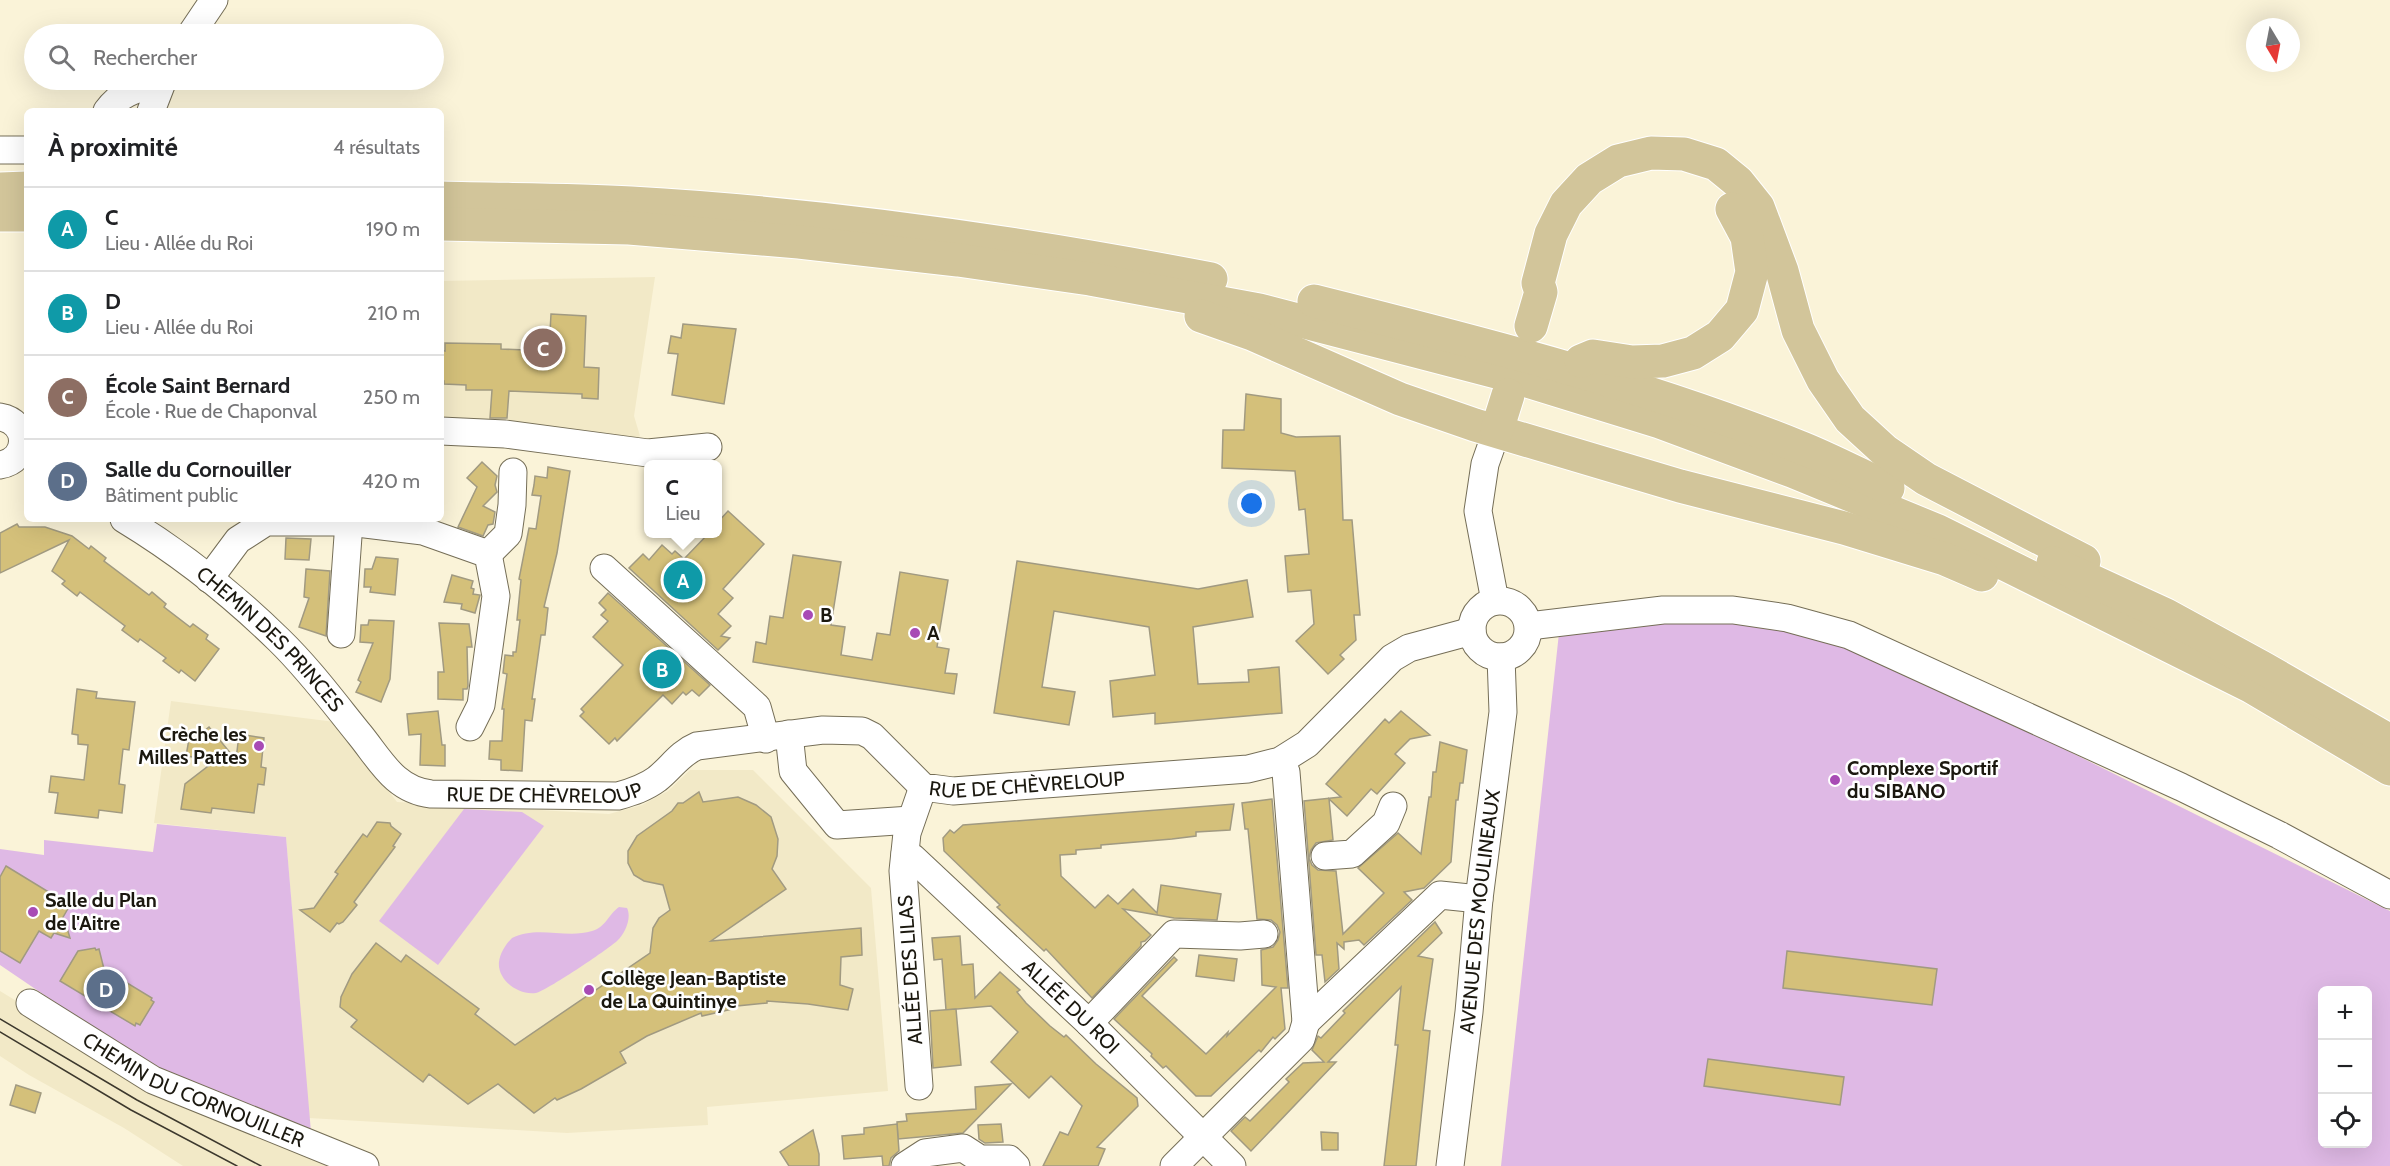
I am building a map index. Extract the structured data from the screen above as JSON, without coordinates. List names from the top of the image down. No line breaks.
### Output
{"streets":{"street":["CHEMIN DES PRINCES","RUE DE CHÈVRELOUP","AVENUE DES MOULINEAUX","ALLÉE DES LILAS","ALLÉE DU ROI","CHEMIN DU CORNOUILLER"]},"crossings":[["CHEMIN DES PRINCES","RUE DE CHÈVRELOUP"],["RUE DE CHÈVRELOUP","AVENUE DES MOULINEAUX"],["RUE DE CHÈVRELOUP","ALLÉE DES LILAS"],["ALLÉE DES LILAS","ALLÉE DU ROI"]],"places":["B","A","Crèche les Milles Pattes","Complexe Sportif du SIBANO","Salle du Plan de l'Aitre","Collège Jean-Baptiste de La Quintinye"],"north":"bottom","page":{"search":"Rechercher","heading":["À proximité","4 résultats"],"list":[{"mark":"A","name":"C","note":"Lieu · Allée du Roi","value":"190 m"},{"mark":"B","name":"D","note":"Lieu · Allée du Roi","value":"210 m"},{"mark":"C","name":"École Saint Bernard","note":"École · Rue de Chaponval","value":"250 m"},{"mark":"D","name":"Salle du Cornouiller","note":"Bâtiment public","value":"420 m"}],"pins":["C","A","B","D"],"popup":["C","Lieu"],"map_buttons":["+","−"]}}
